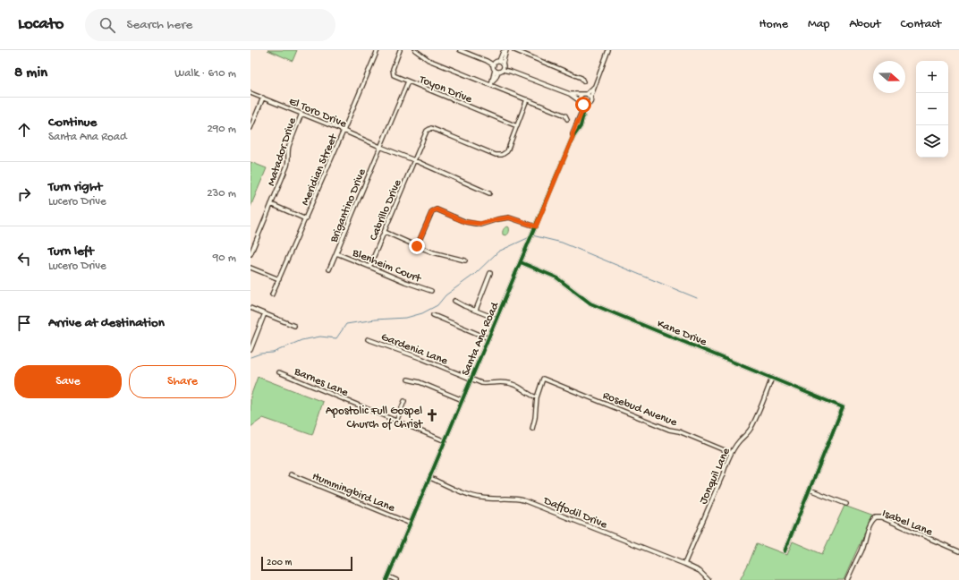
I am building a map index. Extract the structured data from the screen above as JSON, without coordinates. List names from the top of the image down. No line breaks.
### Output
{"streets":{"street":["Toyon Drive","El Toro Drive","Matador Drive","Meridian Street","Brigantino Drive","Cabrillo Drive","Blenheim Court","Kane Drive","Santa Ana Road","Gardenia Lane","Barnes Lane","Rosebud Avenue","Jonquil Lane","Hummingbird Lane","Daffodil Drive","Isabel Lane"]},"crossings":[["Toyon Drive","Brigantino Drive"],["Toyon Drive","Cabrillo Drive"],["El Toro Drive","Matador Drive"],["El Toro Drive","Meridian Street"],["El Toro Drive","Brigantino Drive"],["Brigantino Drive","Blenheim Court"],["Cabrillo Drive","Blenheim Court"],["Kane Drive","Santa Ana Road"],["Kane Drive","Jonquil Lane"],["Santa Ana Road","Gardenia Lane"],["Santa Ana Road","Barnes Lane"],["Santa Ana Road","Hummingbird Lane"],["Santa Ana Road","Daffodil Drive"],["Gardenia Lane","Rosebud Avenue"],["Rosebud Avenue","Jonquil Lane"],["Jonquil Lane","Daffodil Drive"]],"places":{"church":["Apostolic Full Gospel Church of Christ"]},"scale_bar":"200 m","north":"right","page":{"header":"Locato","search":"Search here","nav":["Home","Map","About","Contact"],"heading":["8 min","Walk · 610 m"],"map_buttons":["+","−"],"list":[["Continue","Santa Ana Road","290 m"],["Turn right","Lucero Drive","230 m"],["Turn left","Lucero Drive","90 m"],"Arrive at destination"],"buttons":["Save","Share"],"scale":"200 m"}}
